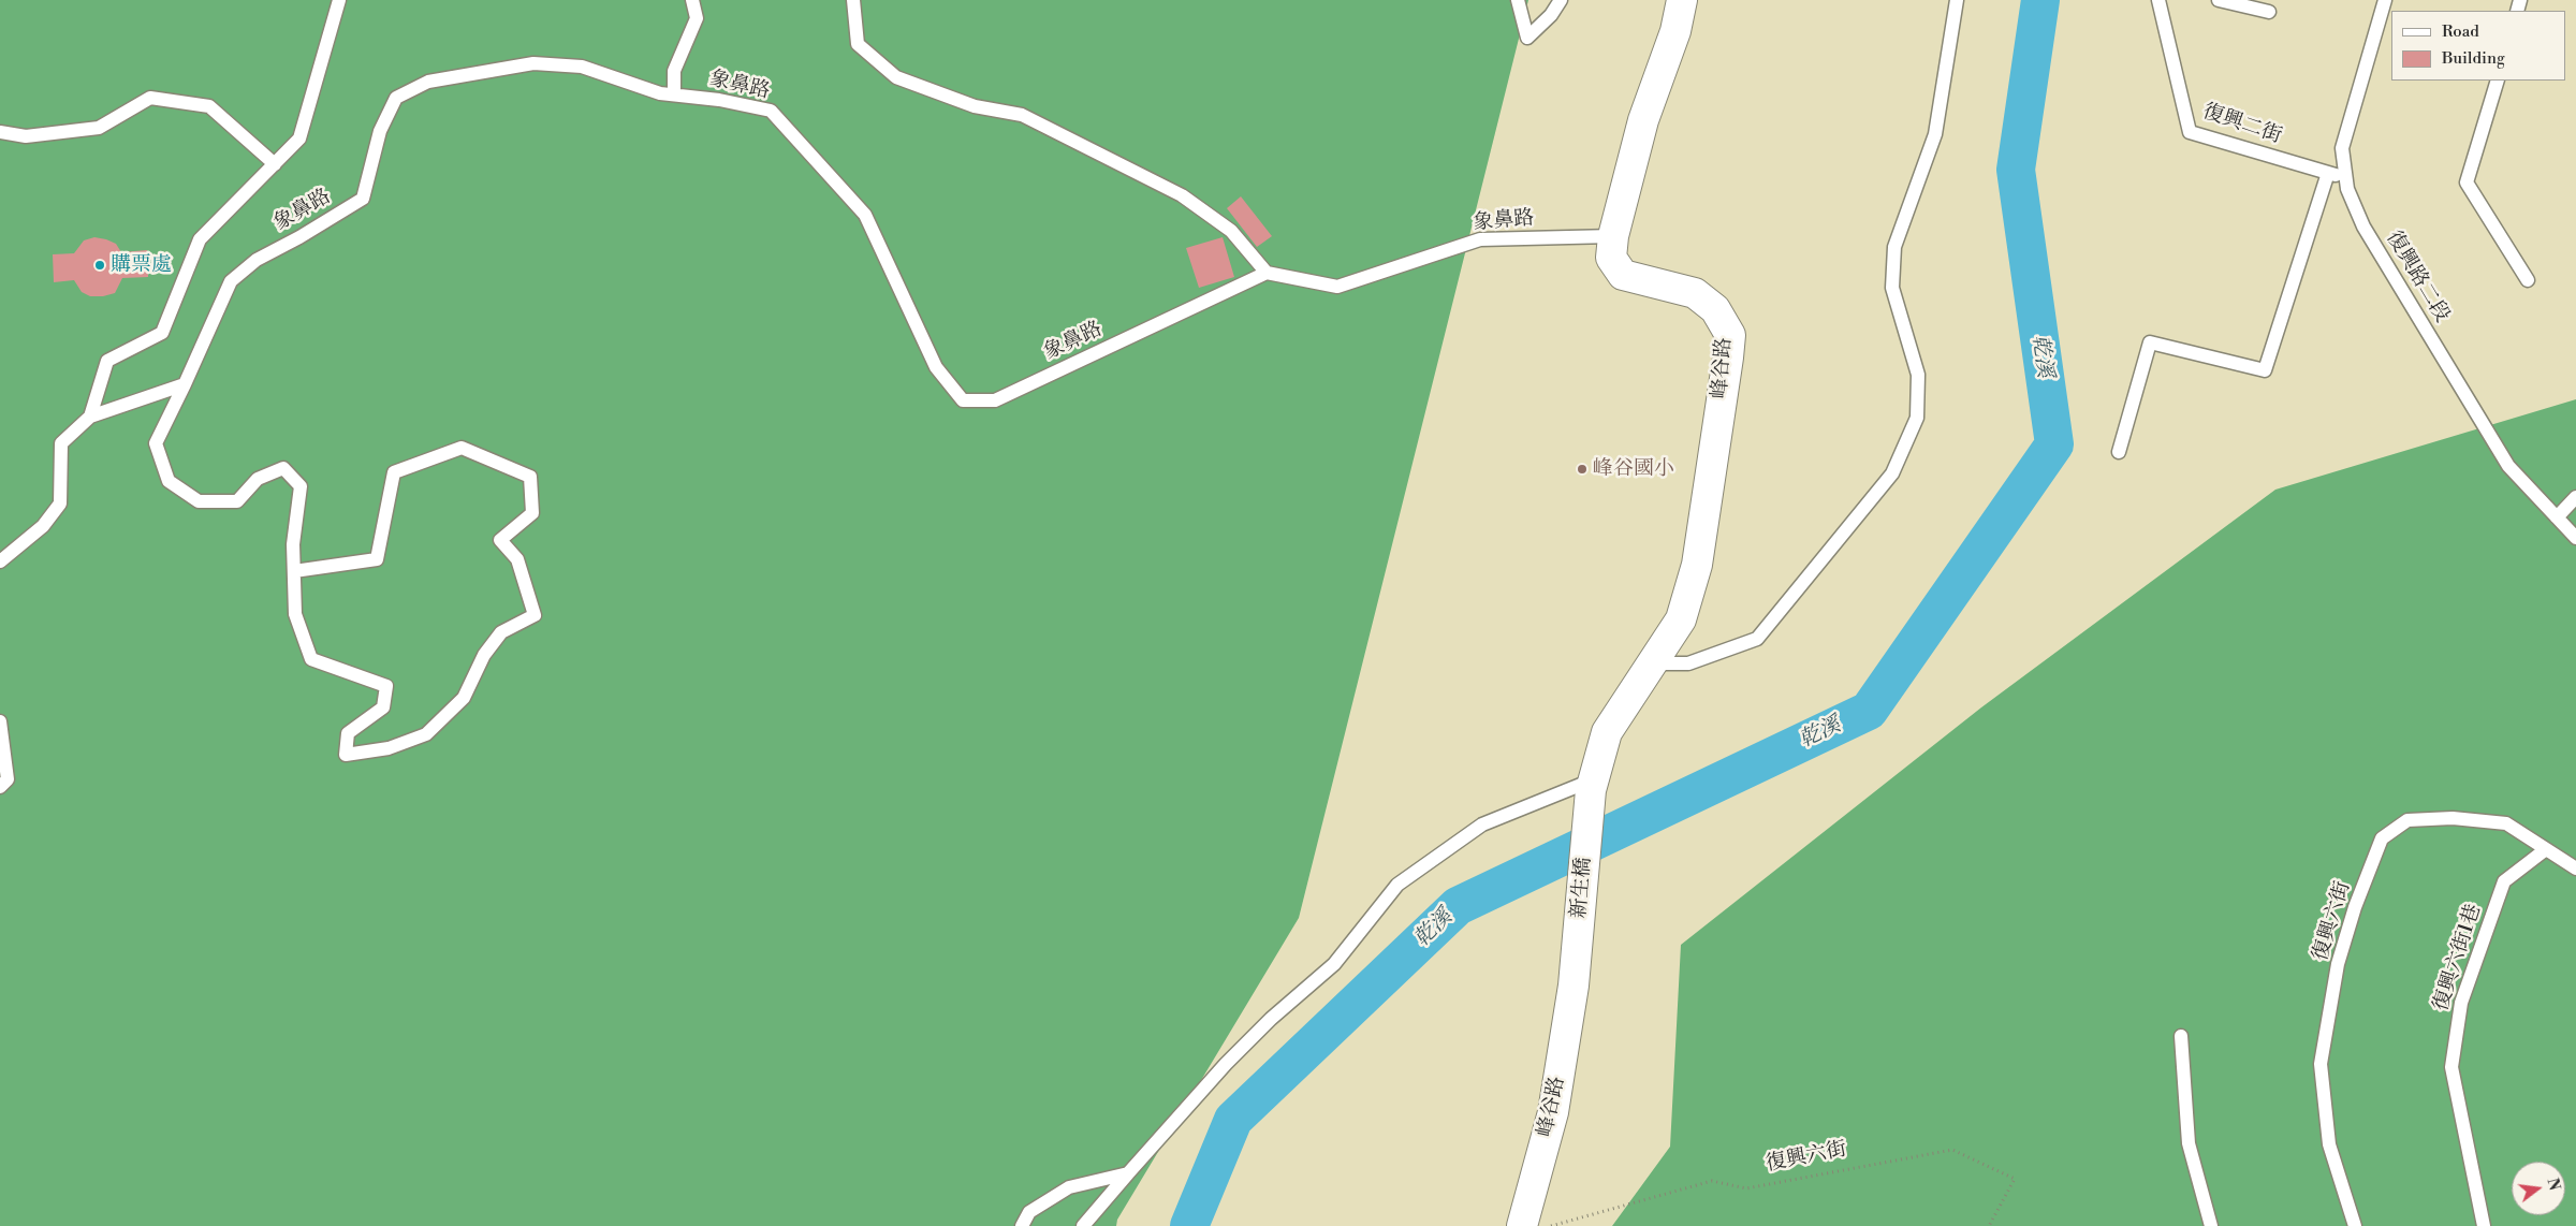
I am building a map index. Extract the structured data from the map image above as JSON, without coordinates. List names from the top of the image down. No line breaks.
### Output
{"streets":{"street":["峰谷路","新生橋"],"lane":["象鼻路","復興二街","復興路二段","復興六街","復興六街1巷"]},"crossings":[["象鼻路","峰谷路"],["復興二街","復興路二段"],["峰谷路","新生橋"],["復興六街","復興六街1巷"]],"water":["乾溪"],"places":["購票處","峰谷國小"],"legend":["Road","Building"],"north":"right"}
